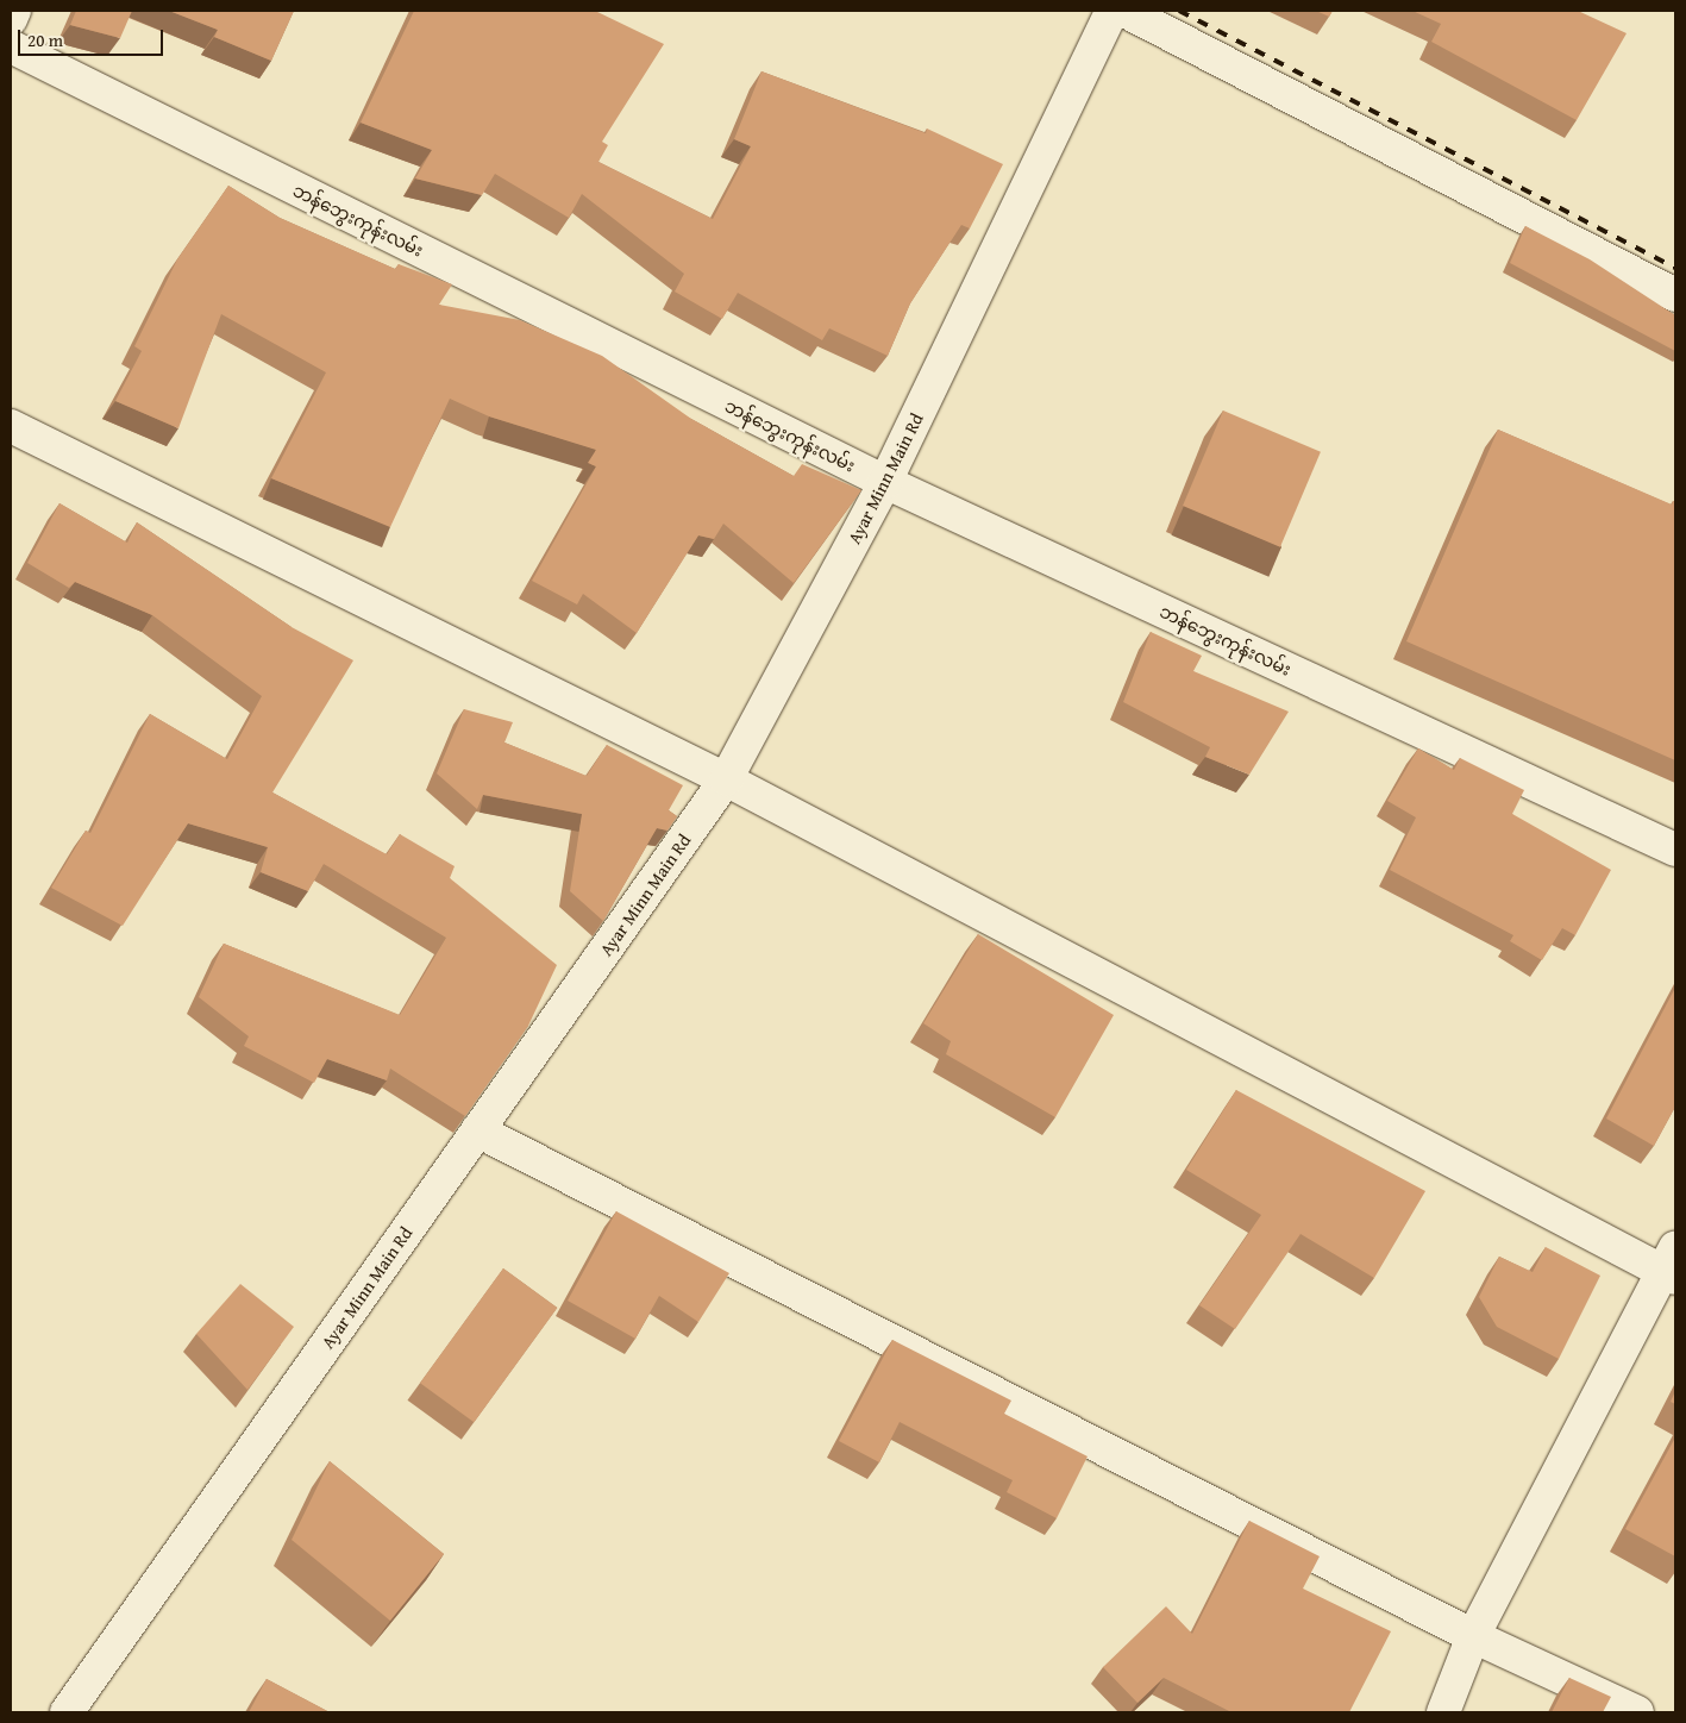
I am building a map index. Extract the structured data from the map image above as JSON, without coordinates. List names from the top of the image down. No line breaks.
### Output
{"streets":{"street":["ဘန်ဘွေးကုန်းလမ်း","Ayar Minn Main Rd"]},"crossings":[["ဘန်ဘွေးကုန်းလမ်း","Ayar Minn Main Rd"]],"scale_bar":"20 m"}
